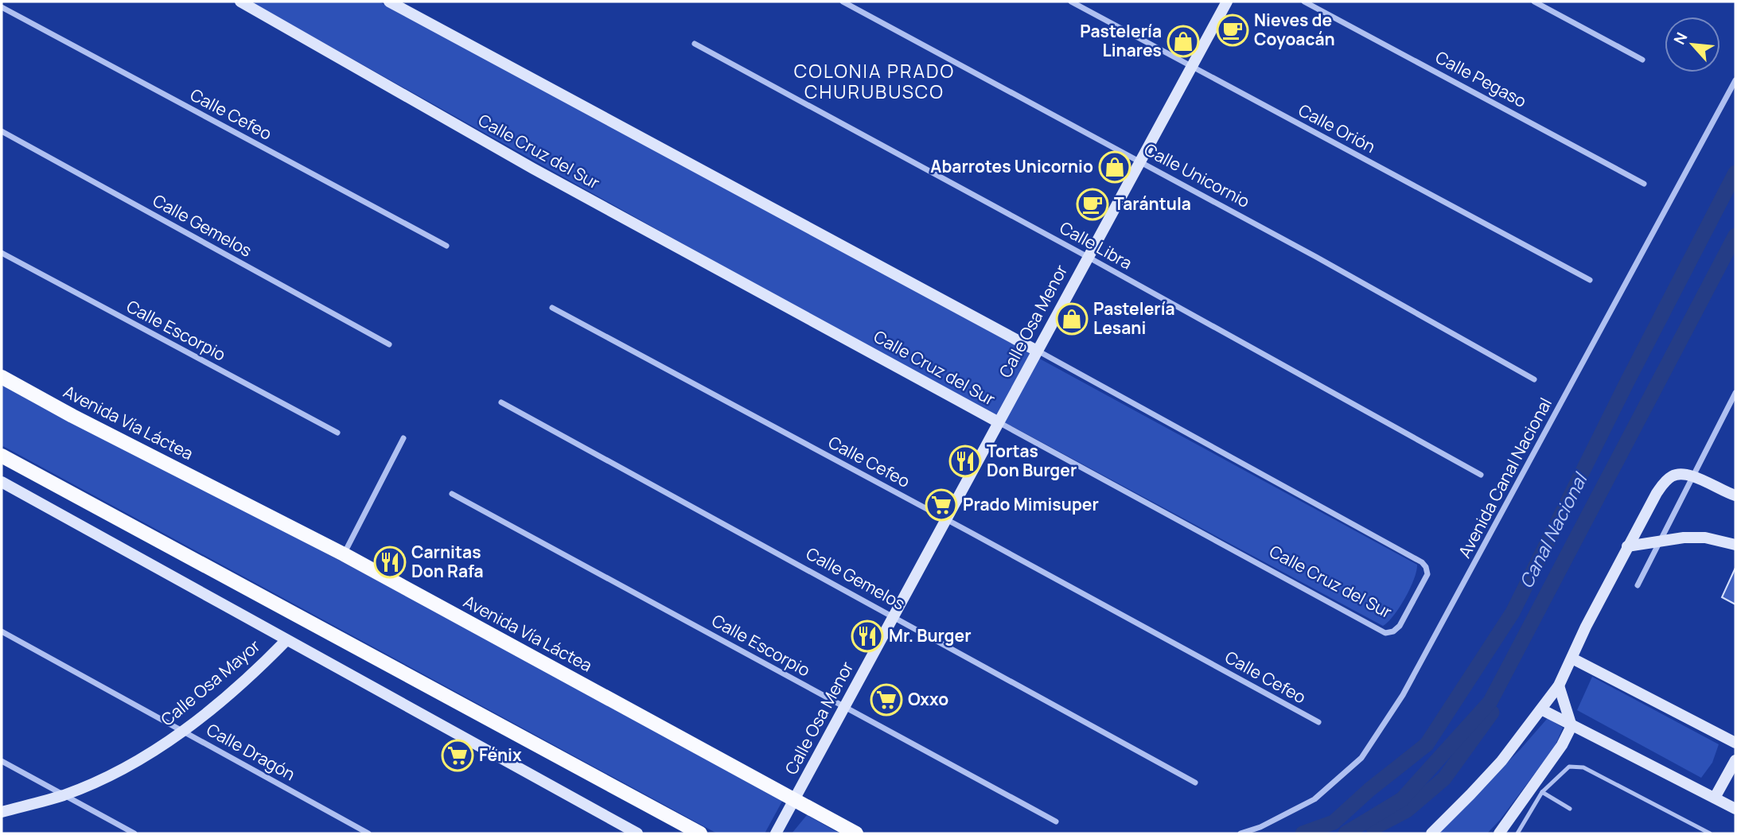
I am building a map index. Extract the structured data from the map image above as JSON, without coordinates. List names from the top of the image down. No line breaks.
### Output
{"streets":{"main road":["Avenida Vía Láctea"],"street":["Calle Pegaso","Calle Cefeo","Calle Orión","Calle Cruz del Sur","Calle Unicornio","Calle Gemelos","Calle Libra","Calle Osa Menor","Calle Escorpio","Avenida Canal Nacional","Calle Osa Mayor","Calle Dragón"]},"crossings":[["Calle Cefeo","Calle Osa Menor"],["Calle Orión","Calle Osa Menor"],["Calle Cruz del Sur","Calle Osa Menor"],["Calle Unicornio","Calle Osa Menor"],["Calle Gemelos","Calle Osa Menor"],["Calle Libra","Calle Osa Menor"],["Calle Osa Menor","Calle Escorpio"],["Calle Osa Menor","Avenida Vía Láctea"],["Calle Osa Mayor","Calle Dragón"]],"districts":["COLONIA PRADO CHURUBUSCO"],"water":["Canal Nacional"],"places":{"cafe":["Nieves de Coyoacán","Tarántula"],"shop":["Pastelería Linares","Abarrotes Unicornio","Pastelería Lesani"],"restaurant":["Tortas Don Burger","Carnitas Don Rafa","Mr. Burger"],"supermarket":["Prado Mimisuper","Oxxo","Fénix"]},"north":"top left"}
